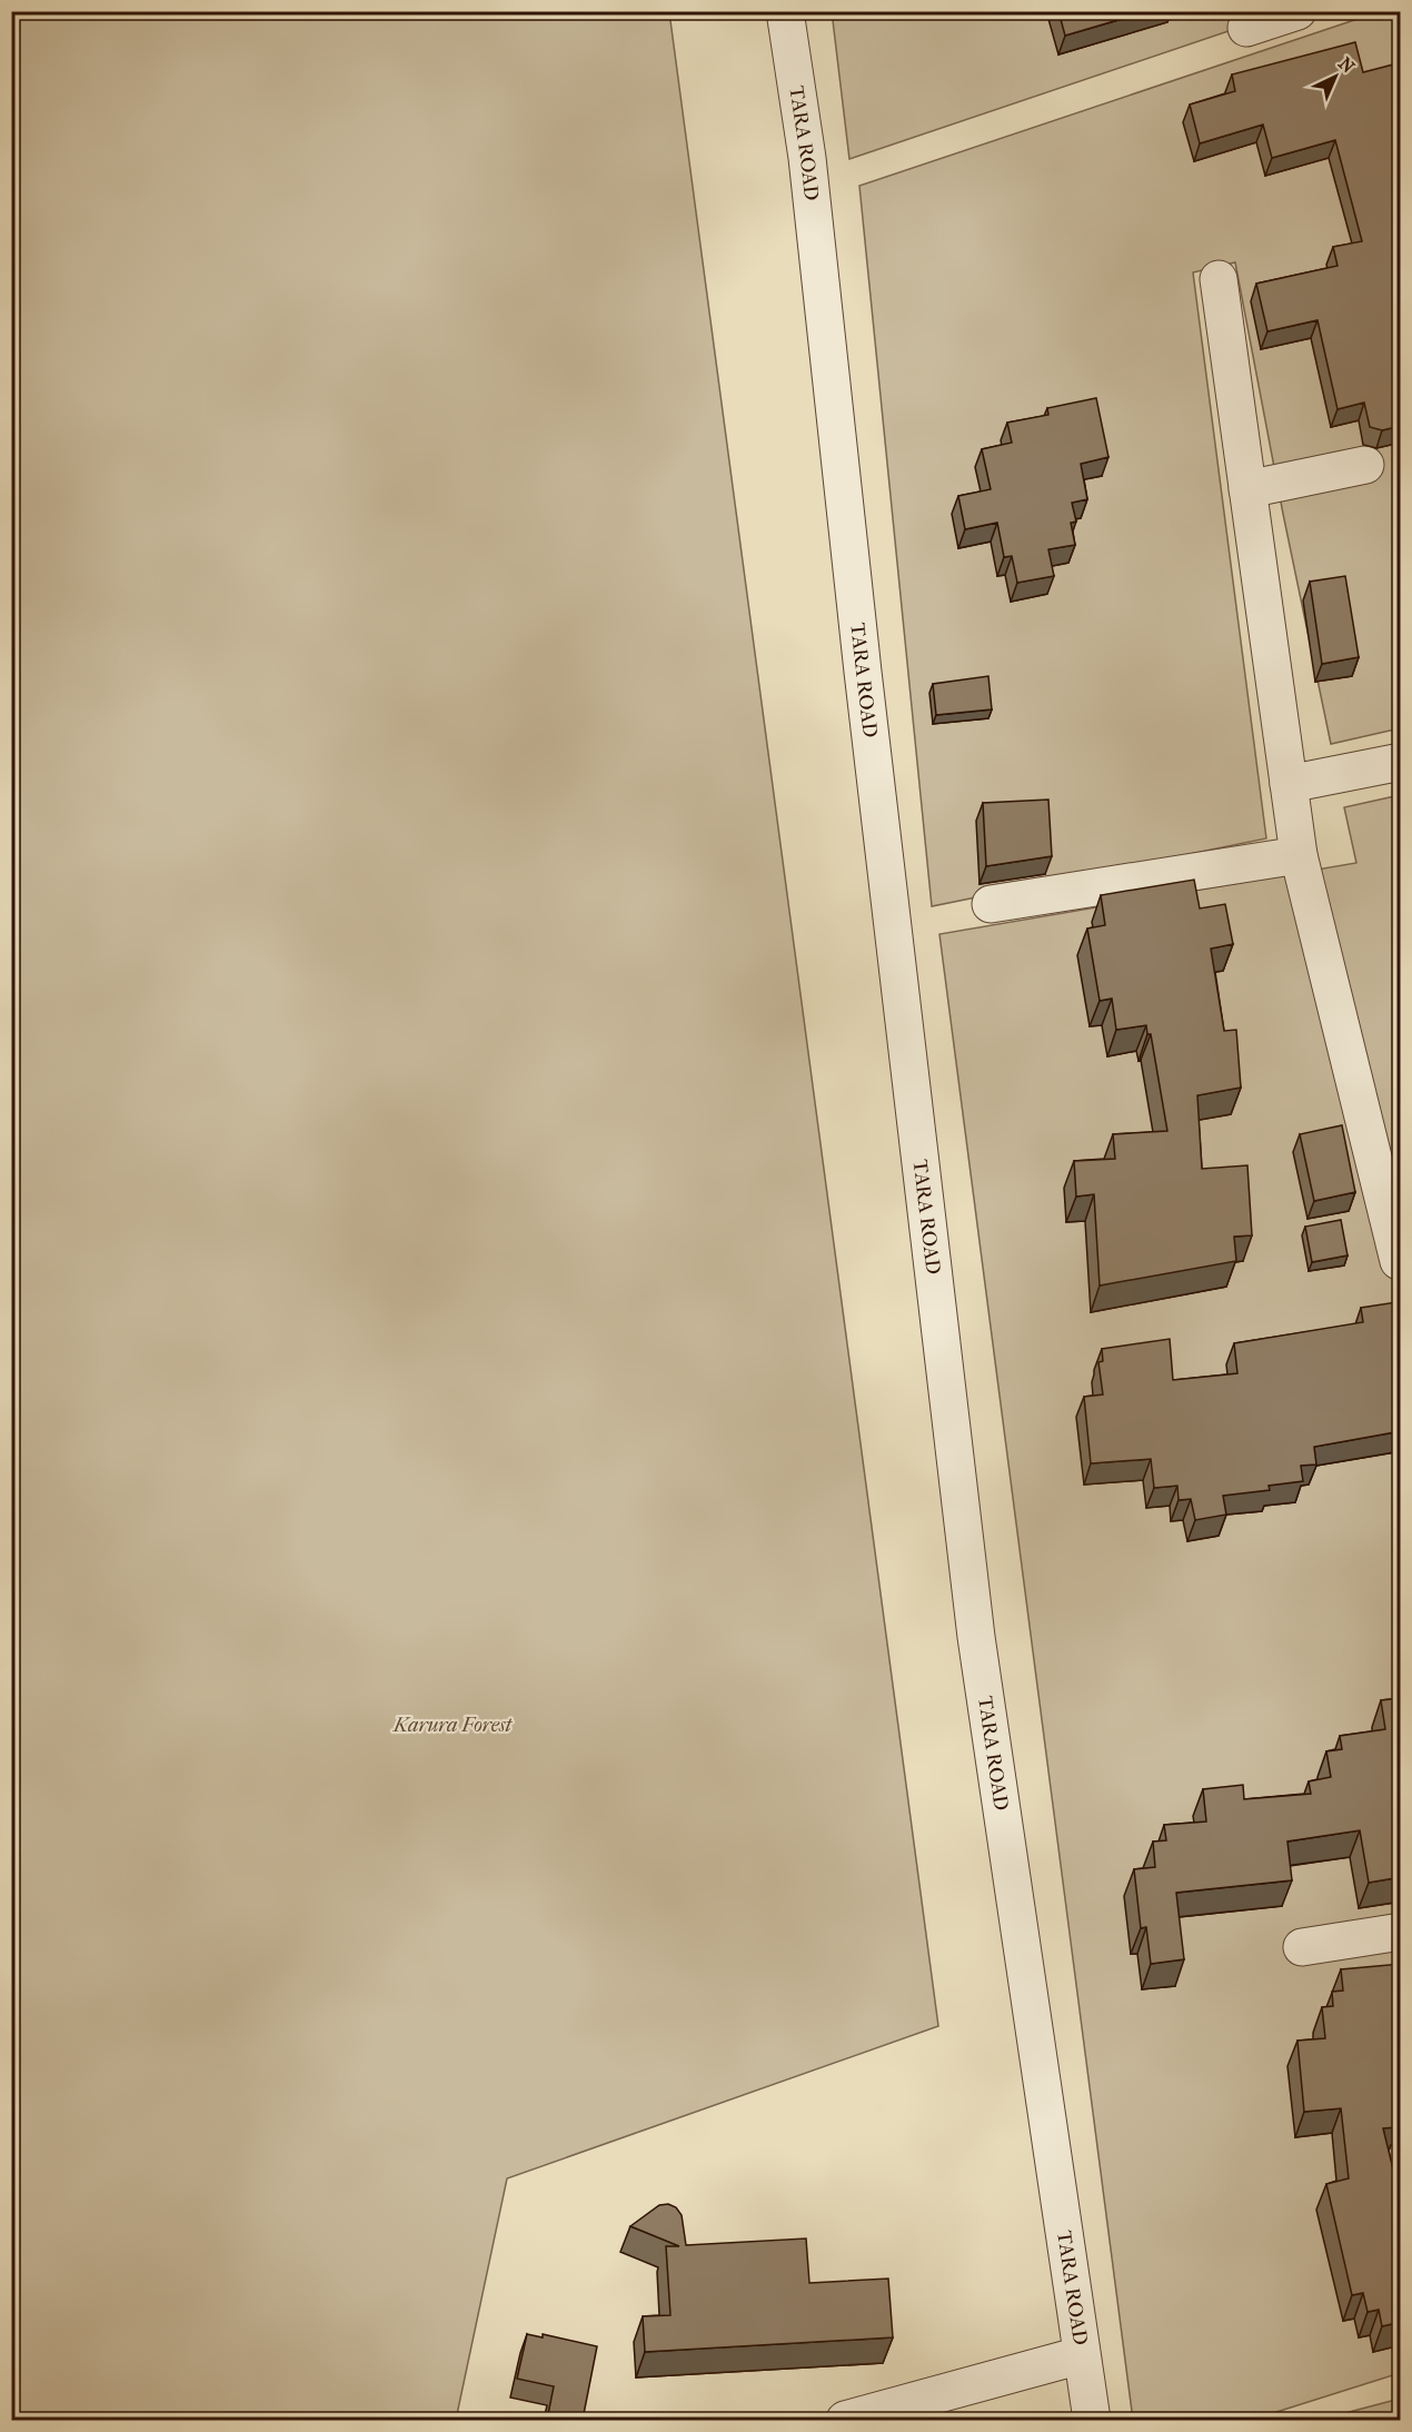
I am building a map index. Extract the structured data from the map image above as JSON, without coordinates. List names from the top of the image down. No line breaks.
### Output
{"streets":{"street":["TARA ROAD"]},"parks":["Karura Forest"],"north":"top right"}
